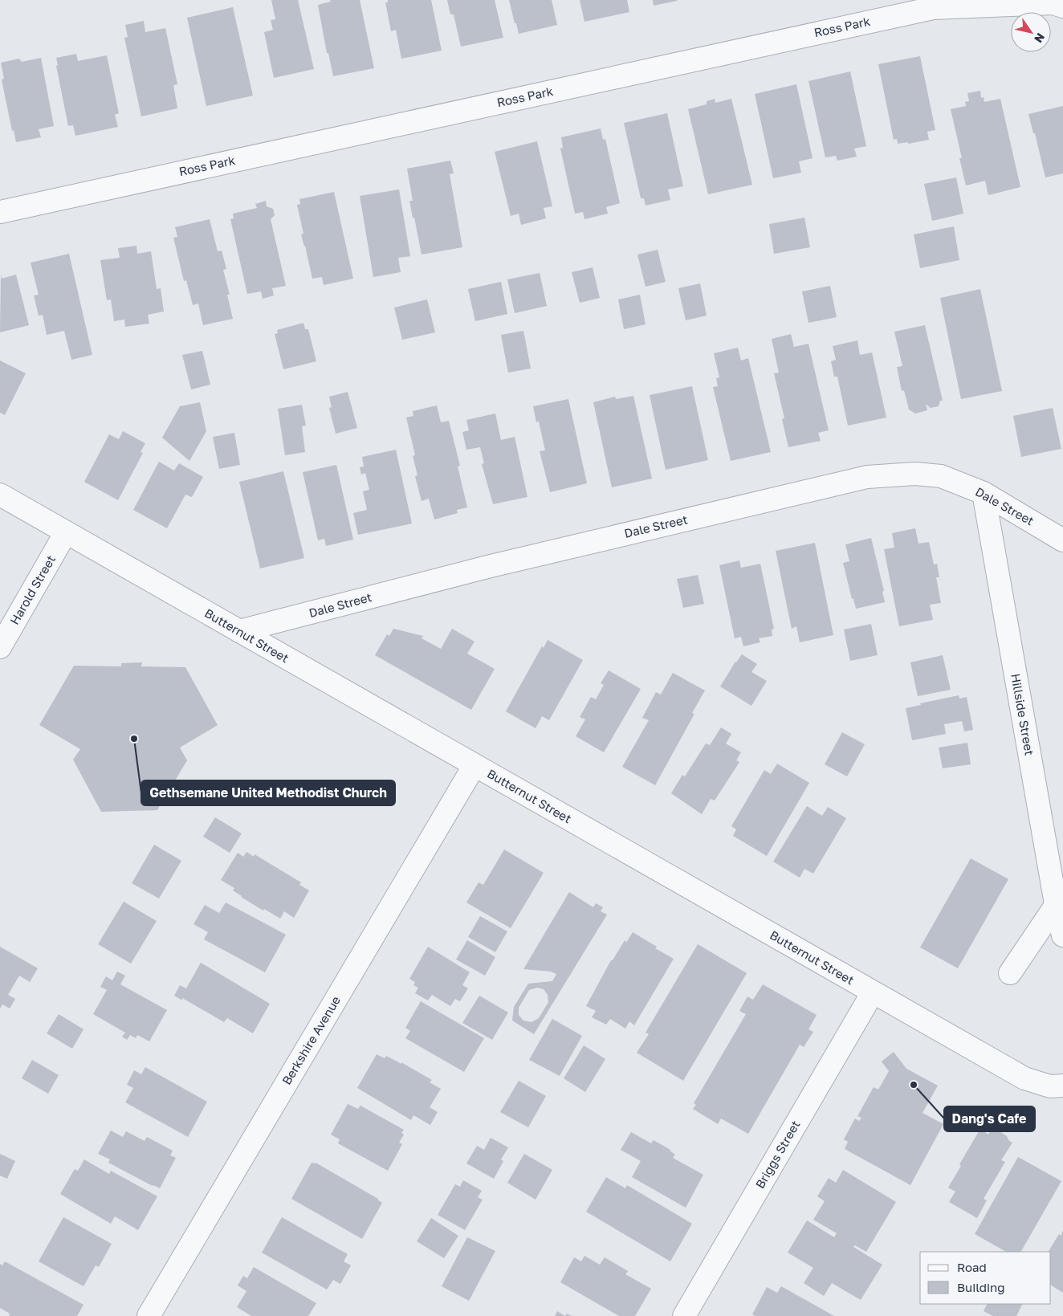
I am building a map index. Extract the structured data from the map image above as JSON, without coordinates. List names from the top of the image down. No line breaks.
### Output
{"streets":{"street":["Ross Park","Dale Street","Harold Street","Butternut Street","Hillside Street","Berkshire Avenue","Briggs Street"]},"crossings":[["Dale Street","Butternut Street"],["Dale Street","Hillside Street"],["Harold Street","Butternut Street"],["Butternut Street","Berkshire Avenue"],["Butternut Street","Briggs Street"]],"places":["Gethsemane United Methodist Church","Dang's Cafe"],"legend":["Road","Building"],"north":"bottom right"}
